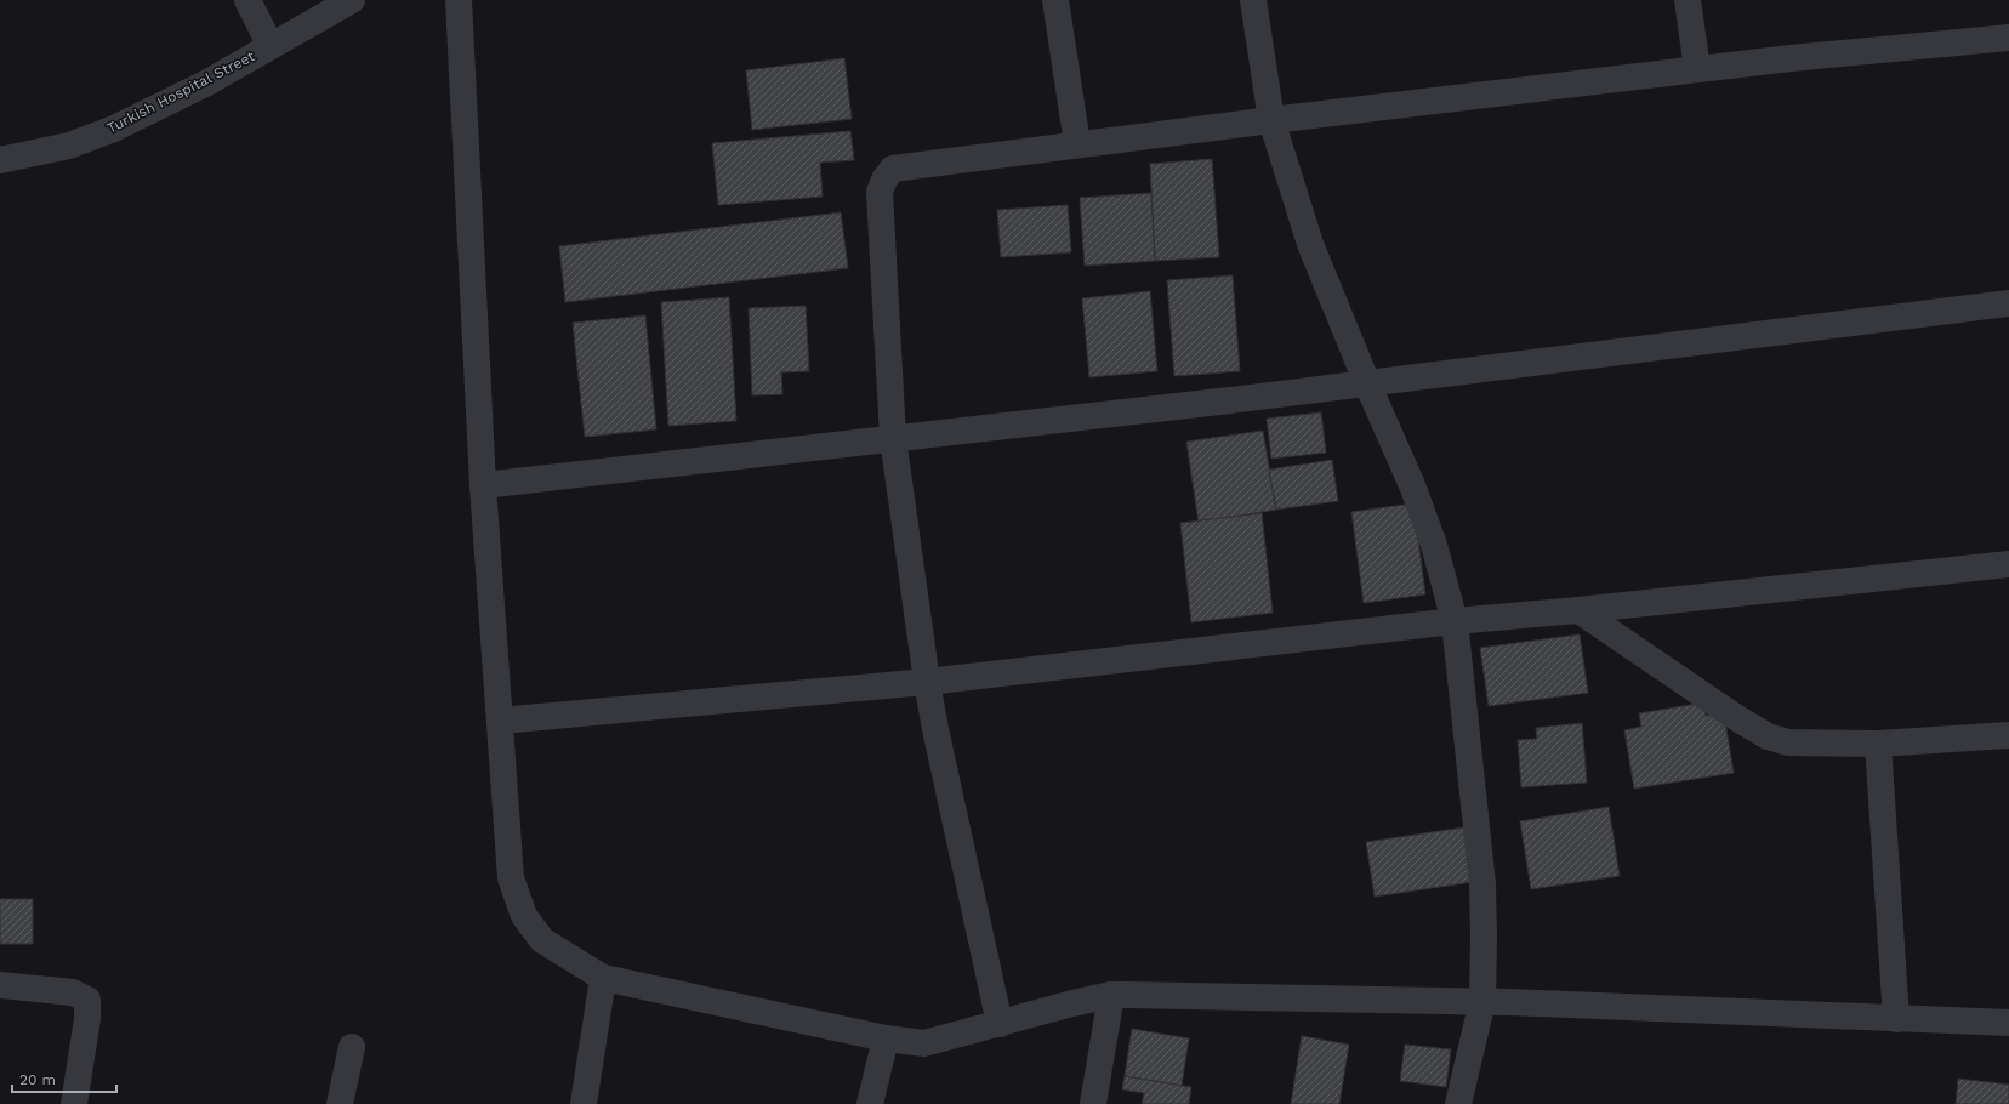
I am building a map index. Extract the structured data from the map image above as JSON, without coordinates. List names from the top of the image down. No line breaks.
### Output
{"streets":{"street":["Turkish Hospital Street"]},"scale_bar":"20 m"}
